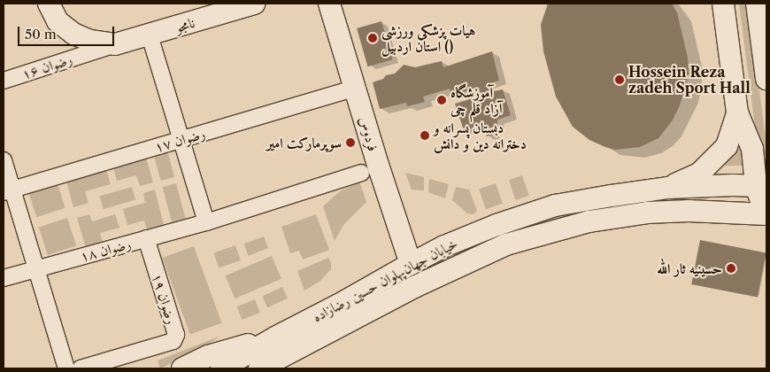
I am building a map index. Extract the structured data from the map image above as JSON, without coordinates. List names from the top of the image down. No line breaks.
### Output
{"streets":{"main road":["نامجو","فردوس","خیابان جهان‌پهلوان حسین رضا‌زاده"],"street":["رضوان ۱۶","رضوان ۱۷","رضوان ۱۸","رضوان ۱۹"]},"crossings":[["نامجو","رضوان ۱۶"],["فردوس","رضوان ۱۷"],["فردوس","خیابان جهان‌پهلوان حسین رضا‌زاده"],["رضوان ۱۸","رضوان ۱۹"]],"places":["هیات پزشکی ورزشی استان اردبیل ()","Hossein Reza zadeh Sport Hall","آموزشگاه آزاد قلم چی","دبستان پسرانه و دخترانه دین و دانش","سوپرمارکت امیر","حسینیه ثار الله"],"scale_bar":"50 m"}
